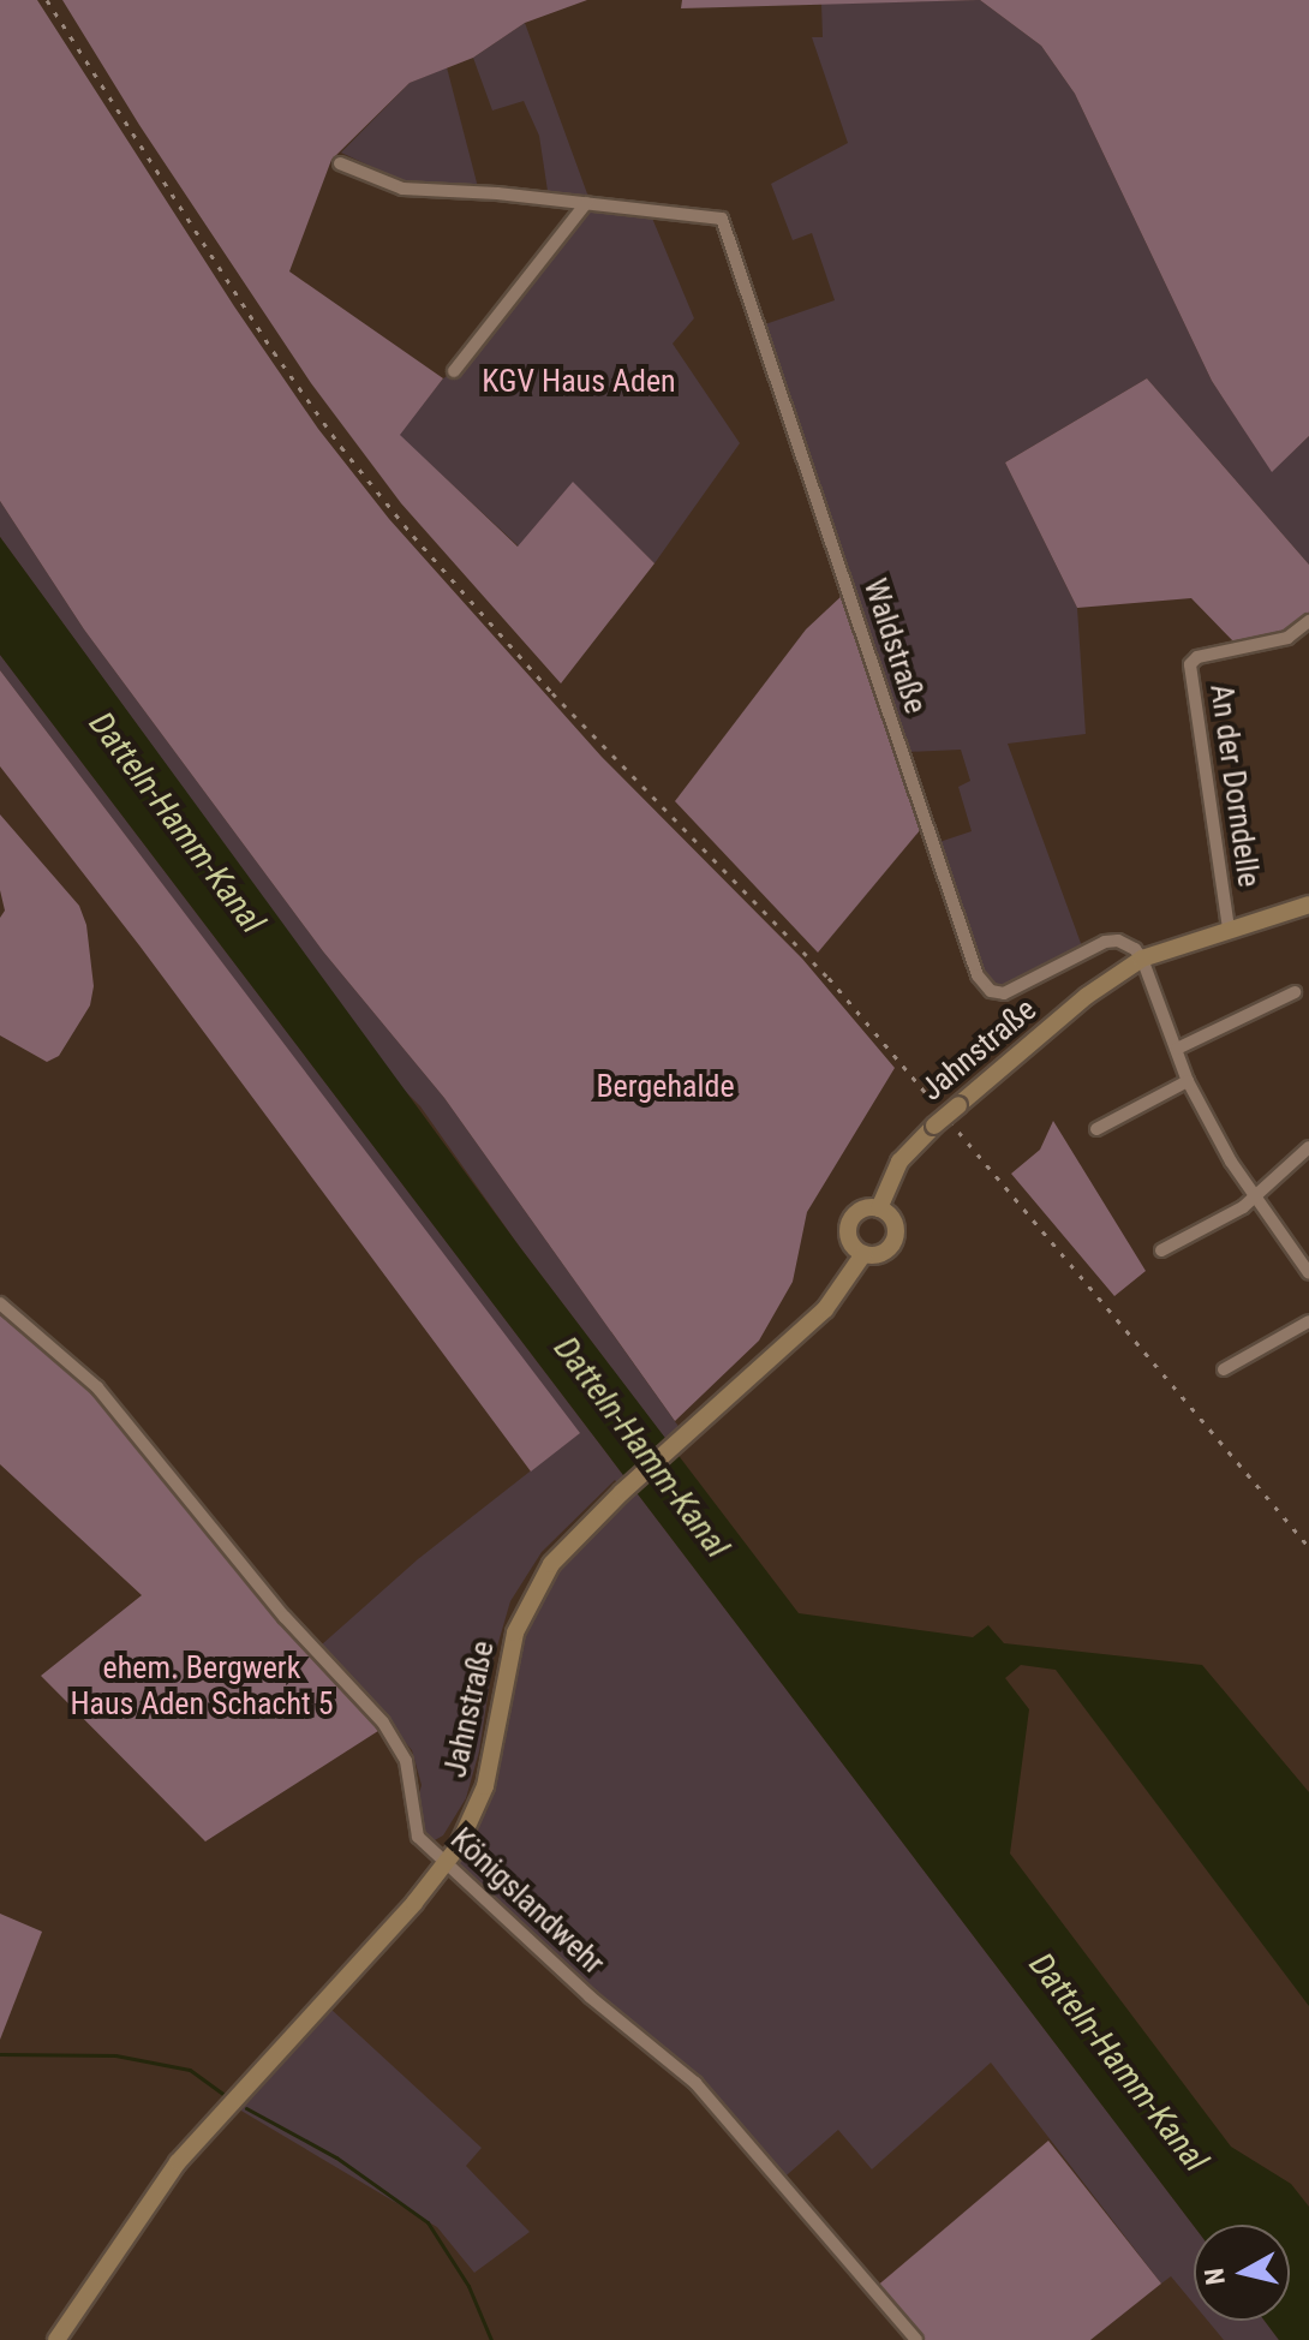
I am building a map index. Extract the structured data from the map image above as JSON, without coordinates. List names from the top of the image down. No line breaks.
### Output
{"streets":{"main road":["Jahnstraße"],"street":["Waldstraße","An der Dorndelle","Königslandwehr"]},"crossings":[["Waldstraße","Jahnstraße"],["An der Dorndelle","Jahnstraße"],["Jahnstraße","Königslandwehr"]],"water":["Datteln-Hamm-Kanal"],"parks":["KGV Haus Aden","Bergehalde","ehem. Bergwerk Haus Aden Schacht 5"],"north":"left"}
